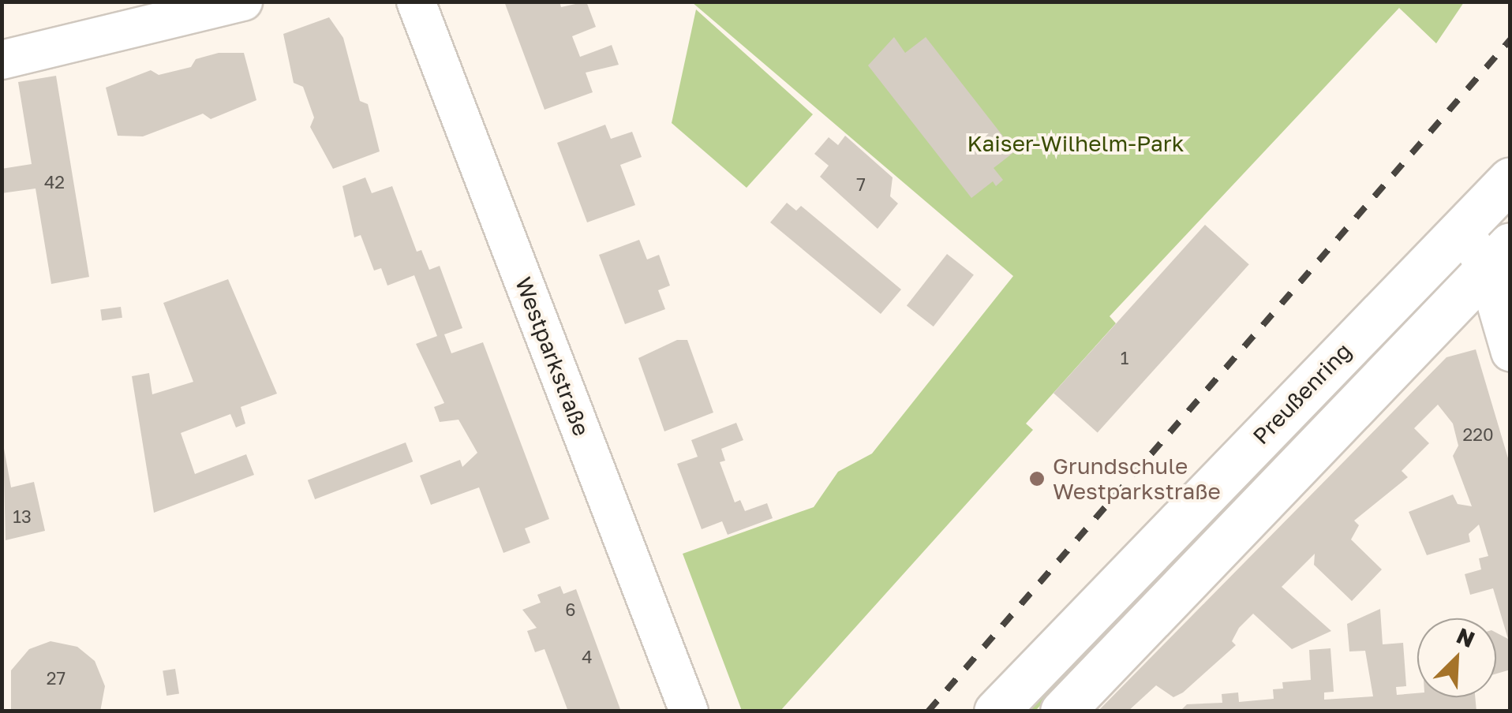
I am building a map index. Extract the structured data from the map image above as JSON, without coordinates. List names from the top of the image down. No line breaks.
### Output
{"streets":{"main road":["Preußenring"],"street":["Westparkstraße"]},"parks":["Kaiser-Wilhelm-Park"],"places":["Grundschule Westparkstraße"],"house_numbers":["42","7","1","220","13","6","4","27"],"north":"top right"}
